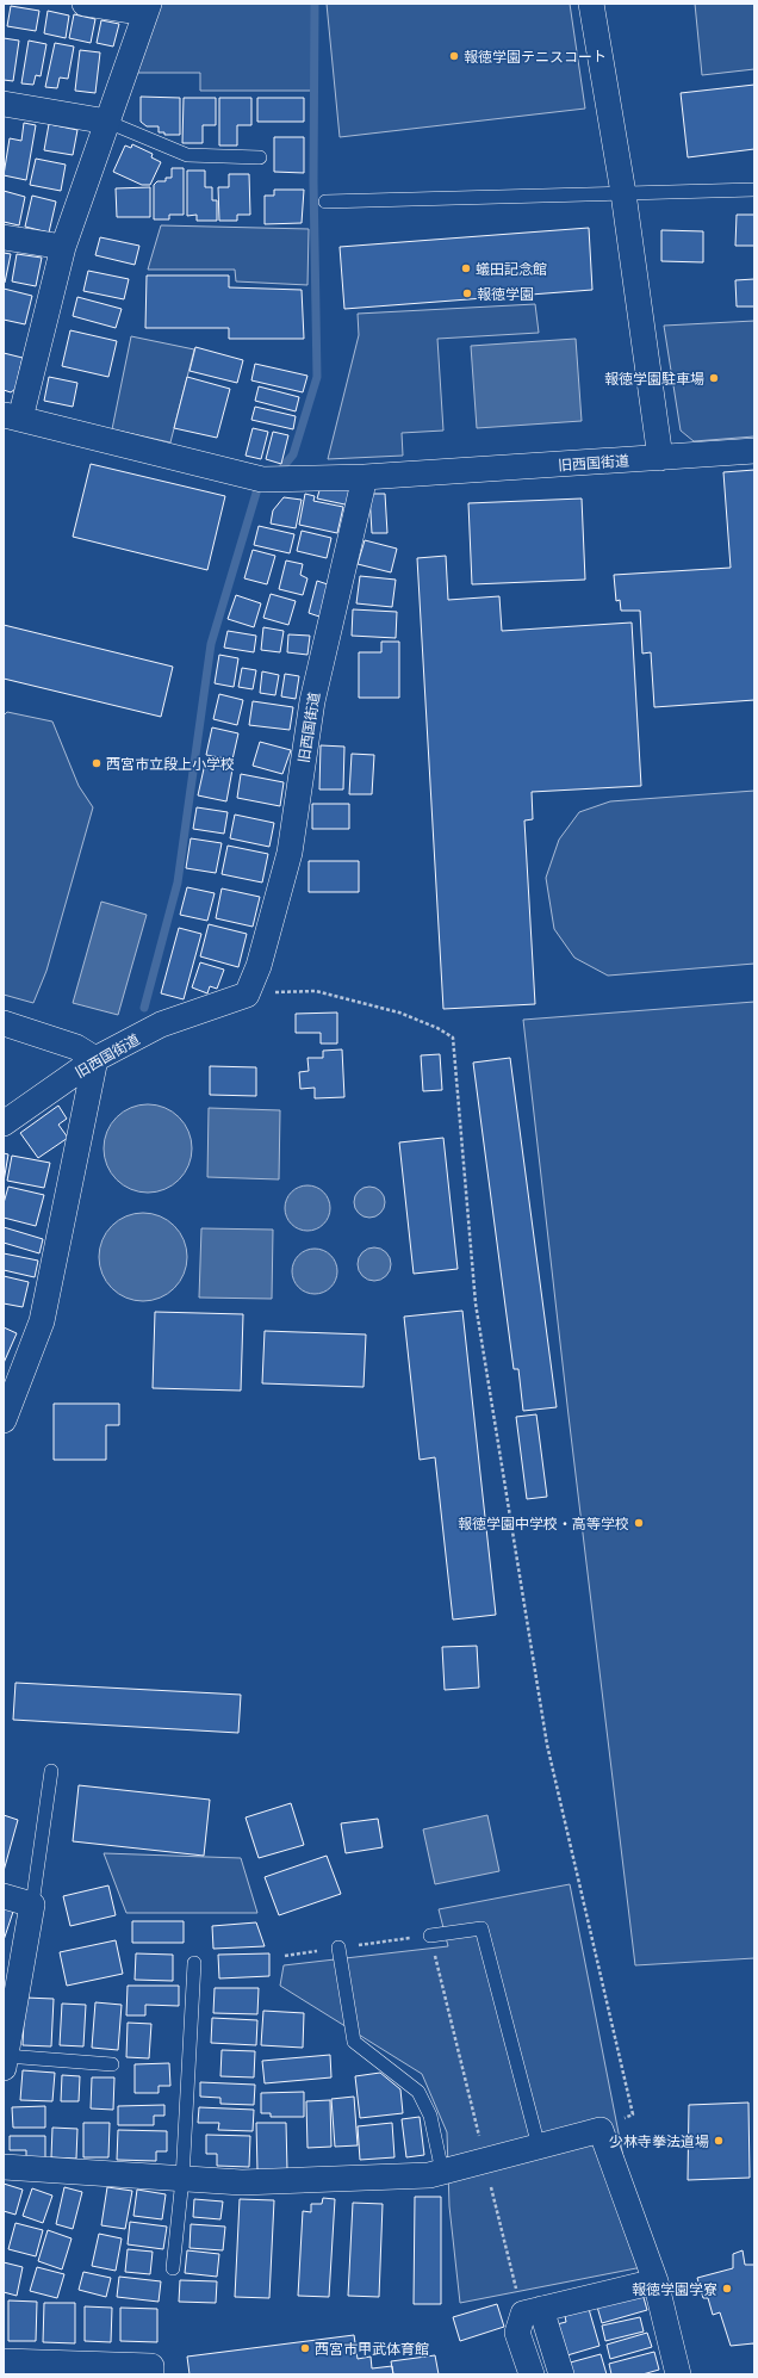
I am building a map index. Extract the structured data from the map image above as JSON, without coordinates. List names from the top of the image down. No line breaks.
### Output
{"streets":{"street":["旧西国街道"]},"places":["報徳学園テニスコート","蟻田記念館","報徳学園","報徳学園駐車場","西宮市立段上小学校","報徳学園中学校・高等学校","少林寺拳法道場","報徳学園学寮","西宮市甲武体育館"]}
